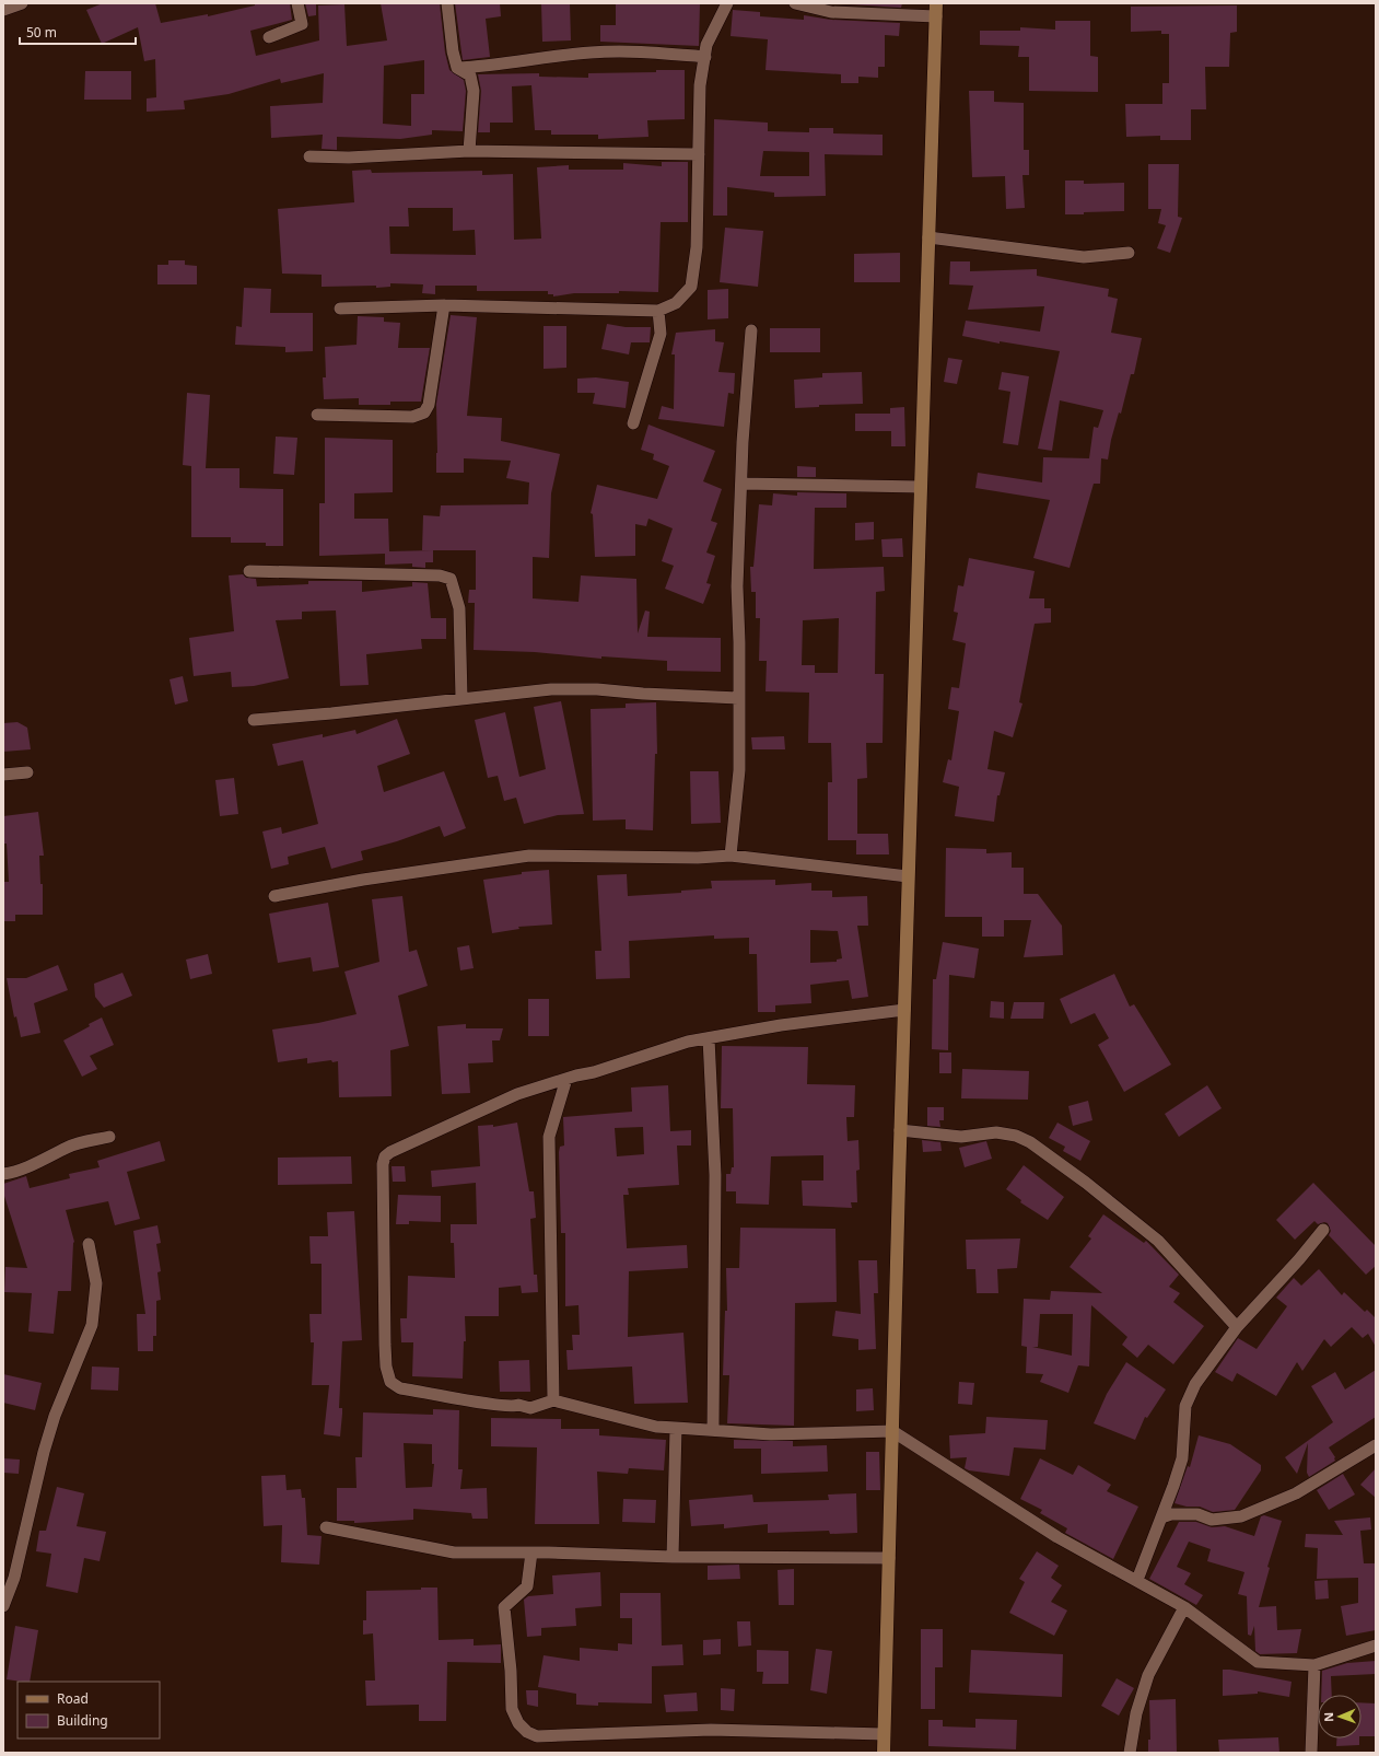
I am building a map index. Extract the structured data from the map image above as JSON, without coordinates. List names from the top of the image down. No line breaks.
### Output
{"legend":["Road","Building"],"scale_bar":"50 m","north":"left"}
